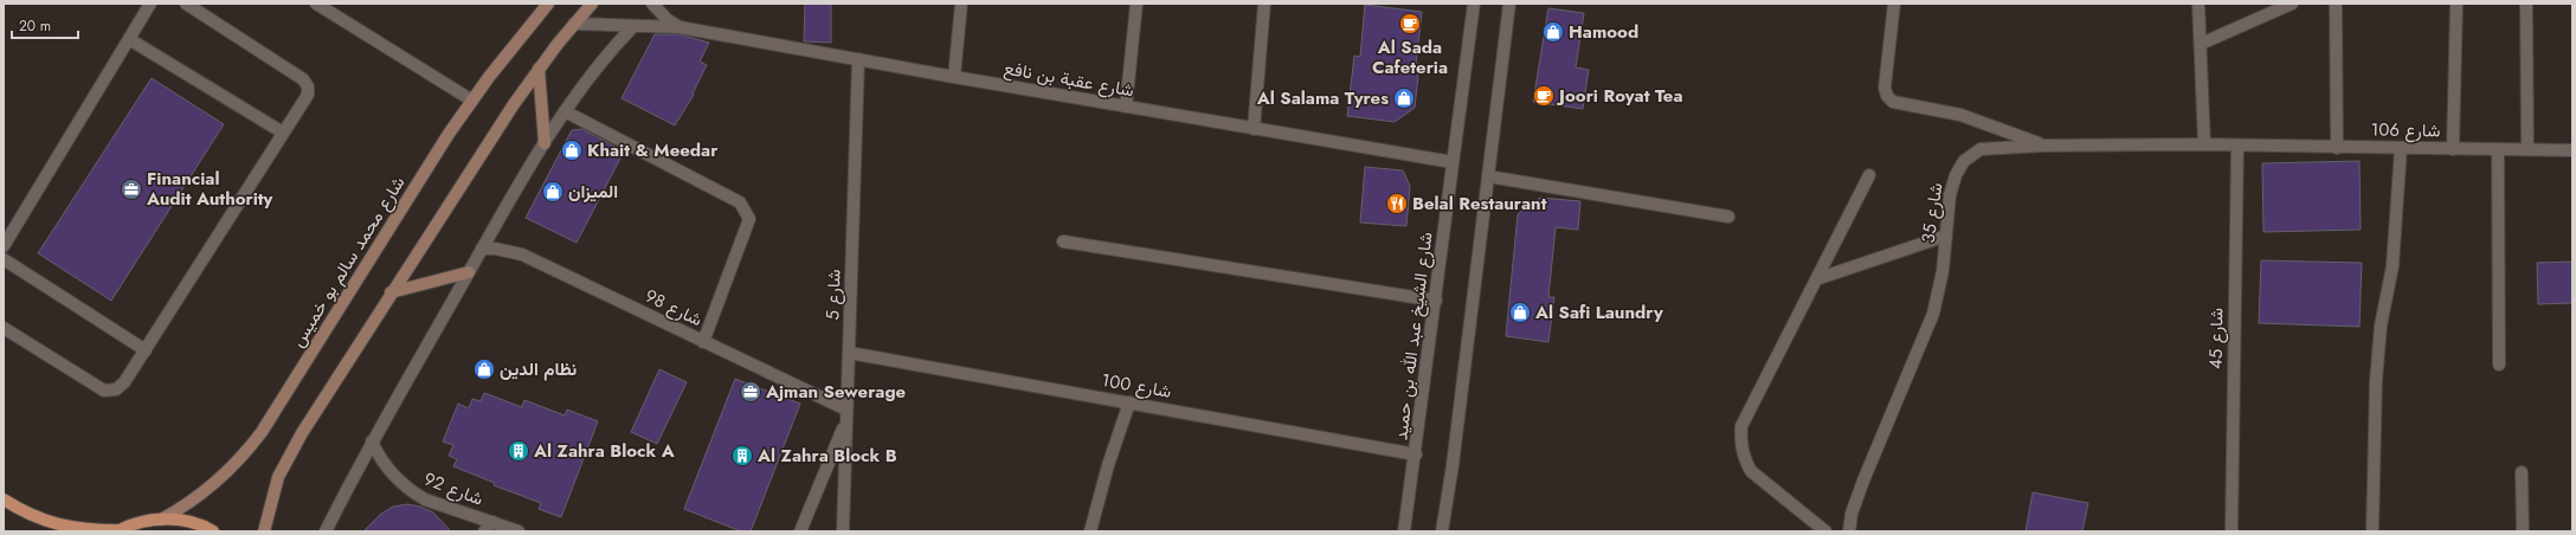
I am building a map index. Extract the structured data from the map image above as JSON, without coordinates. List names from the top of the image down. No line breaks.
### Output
{"streets":{"main road":["شارع محمد سالم بو خميس"],"street":["شارع عقبة بن نافع","شارع 106","شارع 35","شارع 5","شارع 98","شارع الشيخ عبد الله بن حميد","شارع 45","شارع 100","شارع 92"]},"crossings":[["شارع عقبة بن نافع","شارع 5"],["شارع عقبة بن نافع","شارع الشيخ عبد الله بن حميد"],["شارع 106","شارع 35"],["شارع 106","شارع 45"],["شارع 35","شارع 45"],["شارع 5","شارع 98"],["شارع 5","شارع 100"],["شارع الشيخ عبد الله بن حميد","شارع 100"]],"places":{"cafe":["Al Sada Cafeteria","Joori Royat Tea"],"shop":["Hamood","Al Salama Tyres","Khait & Meedar","الميزان","Al Safi Laundry","نظام الدين"],"office":["Financial Audit Authority","Ajman Sewerage"],"restaurant":["Belal Restaurant"],"building":["Al Zahra Block A","Al Zahra Block B"]},"scale_bar":"20 m"}
